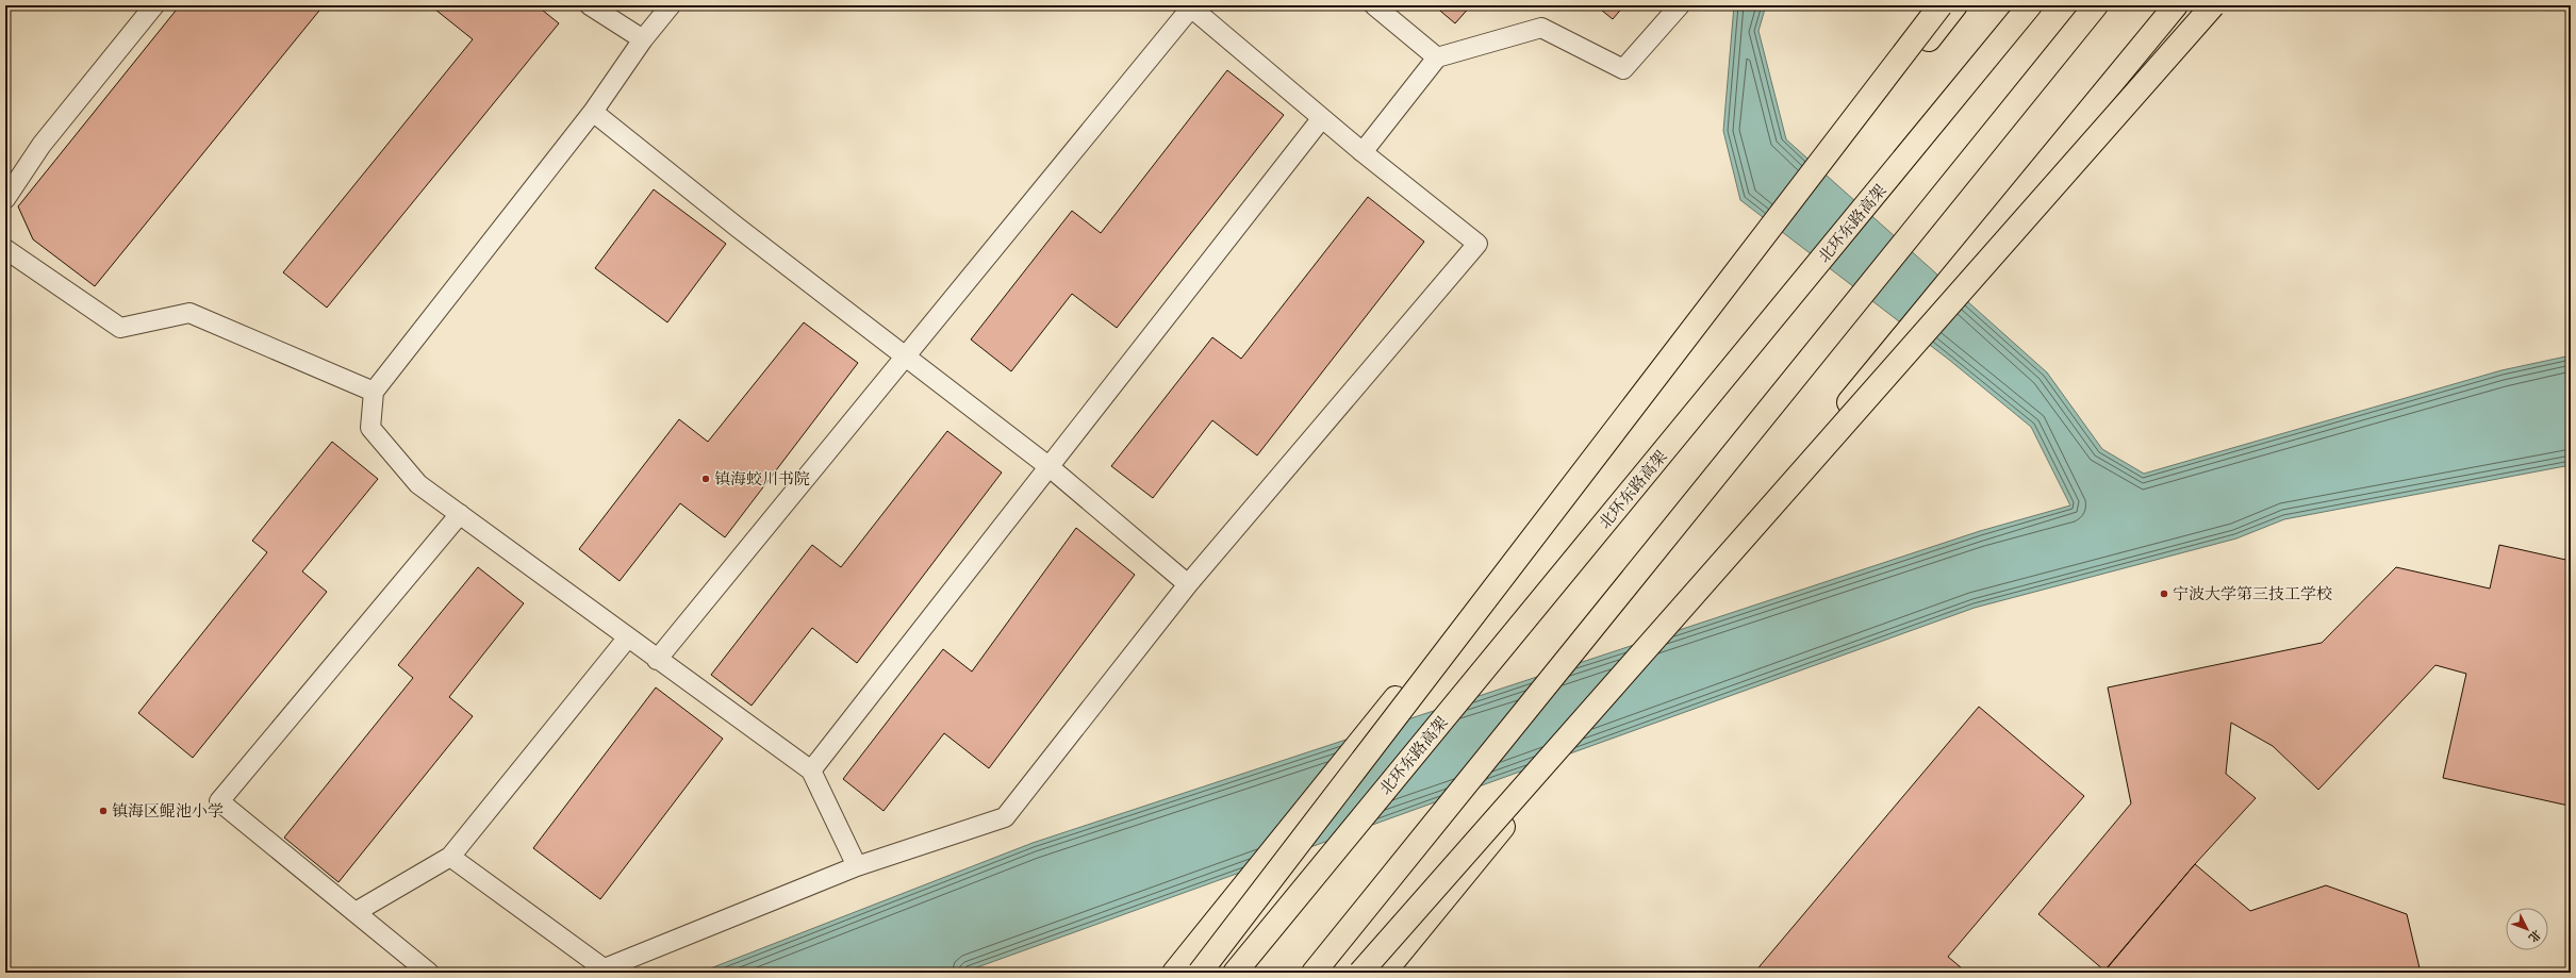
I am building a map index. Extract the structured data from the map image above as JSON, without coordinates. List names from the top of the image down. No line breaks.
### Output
{"streets":{"main road":["北环东路高架"]},"places":["镇海蛟川书院","宁波大学第三技工学校","镇海区鲲池小学"],"north":"bottom right"}
